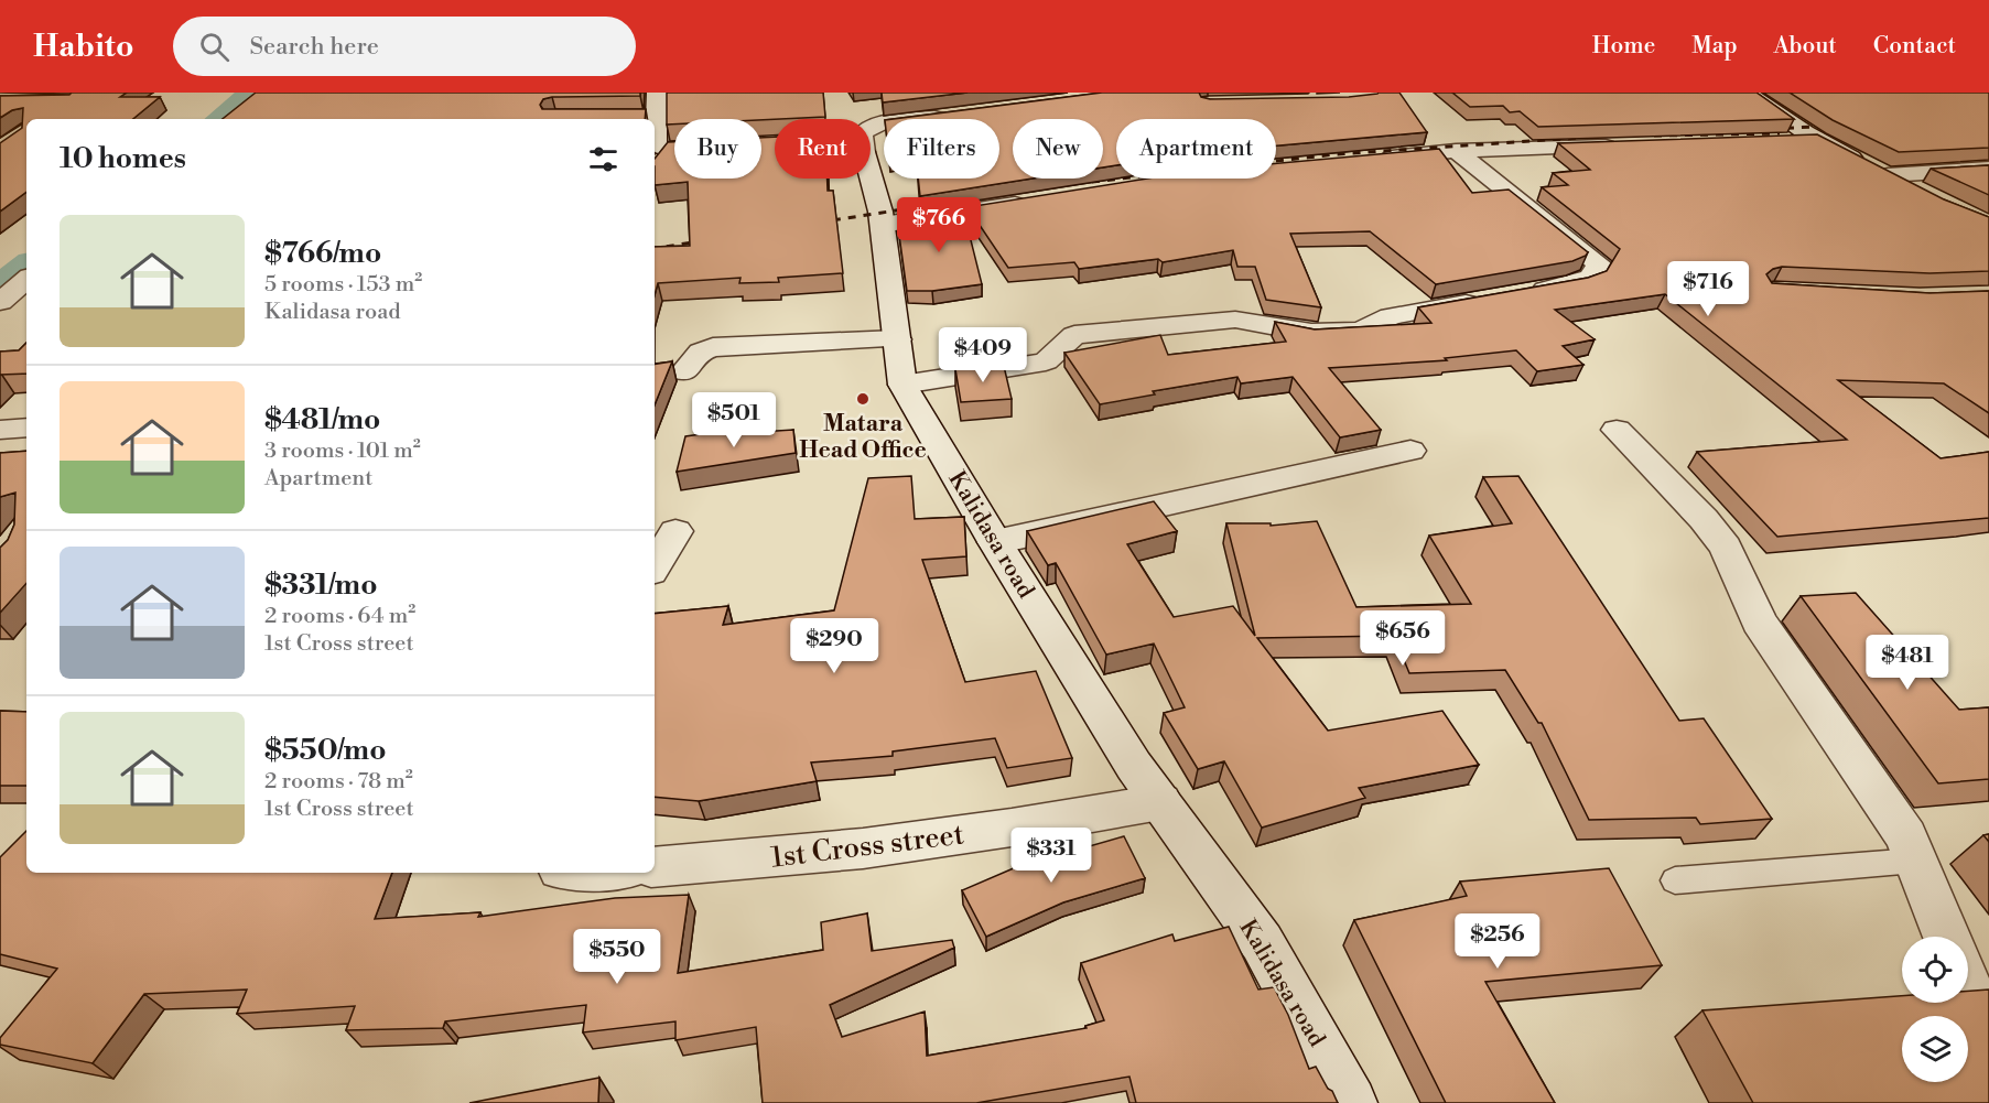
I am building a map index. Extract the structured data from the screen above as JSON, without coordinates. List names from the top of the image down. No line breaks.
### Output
{"streets":{"street":["Kalidasa road","1st Cross street"]},"crossings":[["Kalidasa road","1st Cross street"]],"places":["Matara Head Office"],"page":{"header":"Habito","search":"Search here","nav":["Home","Map","About","Contact"],"chip":["Buy","Rent","Filters","New","Apartment"],"heading":"10 homes","price":["$766","$716","$409","$501","$656","$290","$481","$331","$256","$550"],"list":[{"name":"$766/mo","note":"5 rooms · 153 m² · Kalidasa road"},{"name":"$481/mo","note":"3 rooms · 101 m² · Apartment"},{"name":"$331/mo","note":"2 rooms · 64 m² · 1st Cross street"},{"name":"$550/mo","note":"2 rooms · 78 m² · 1st Cross street"}]}}
